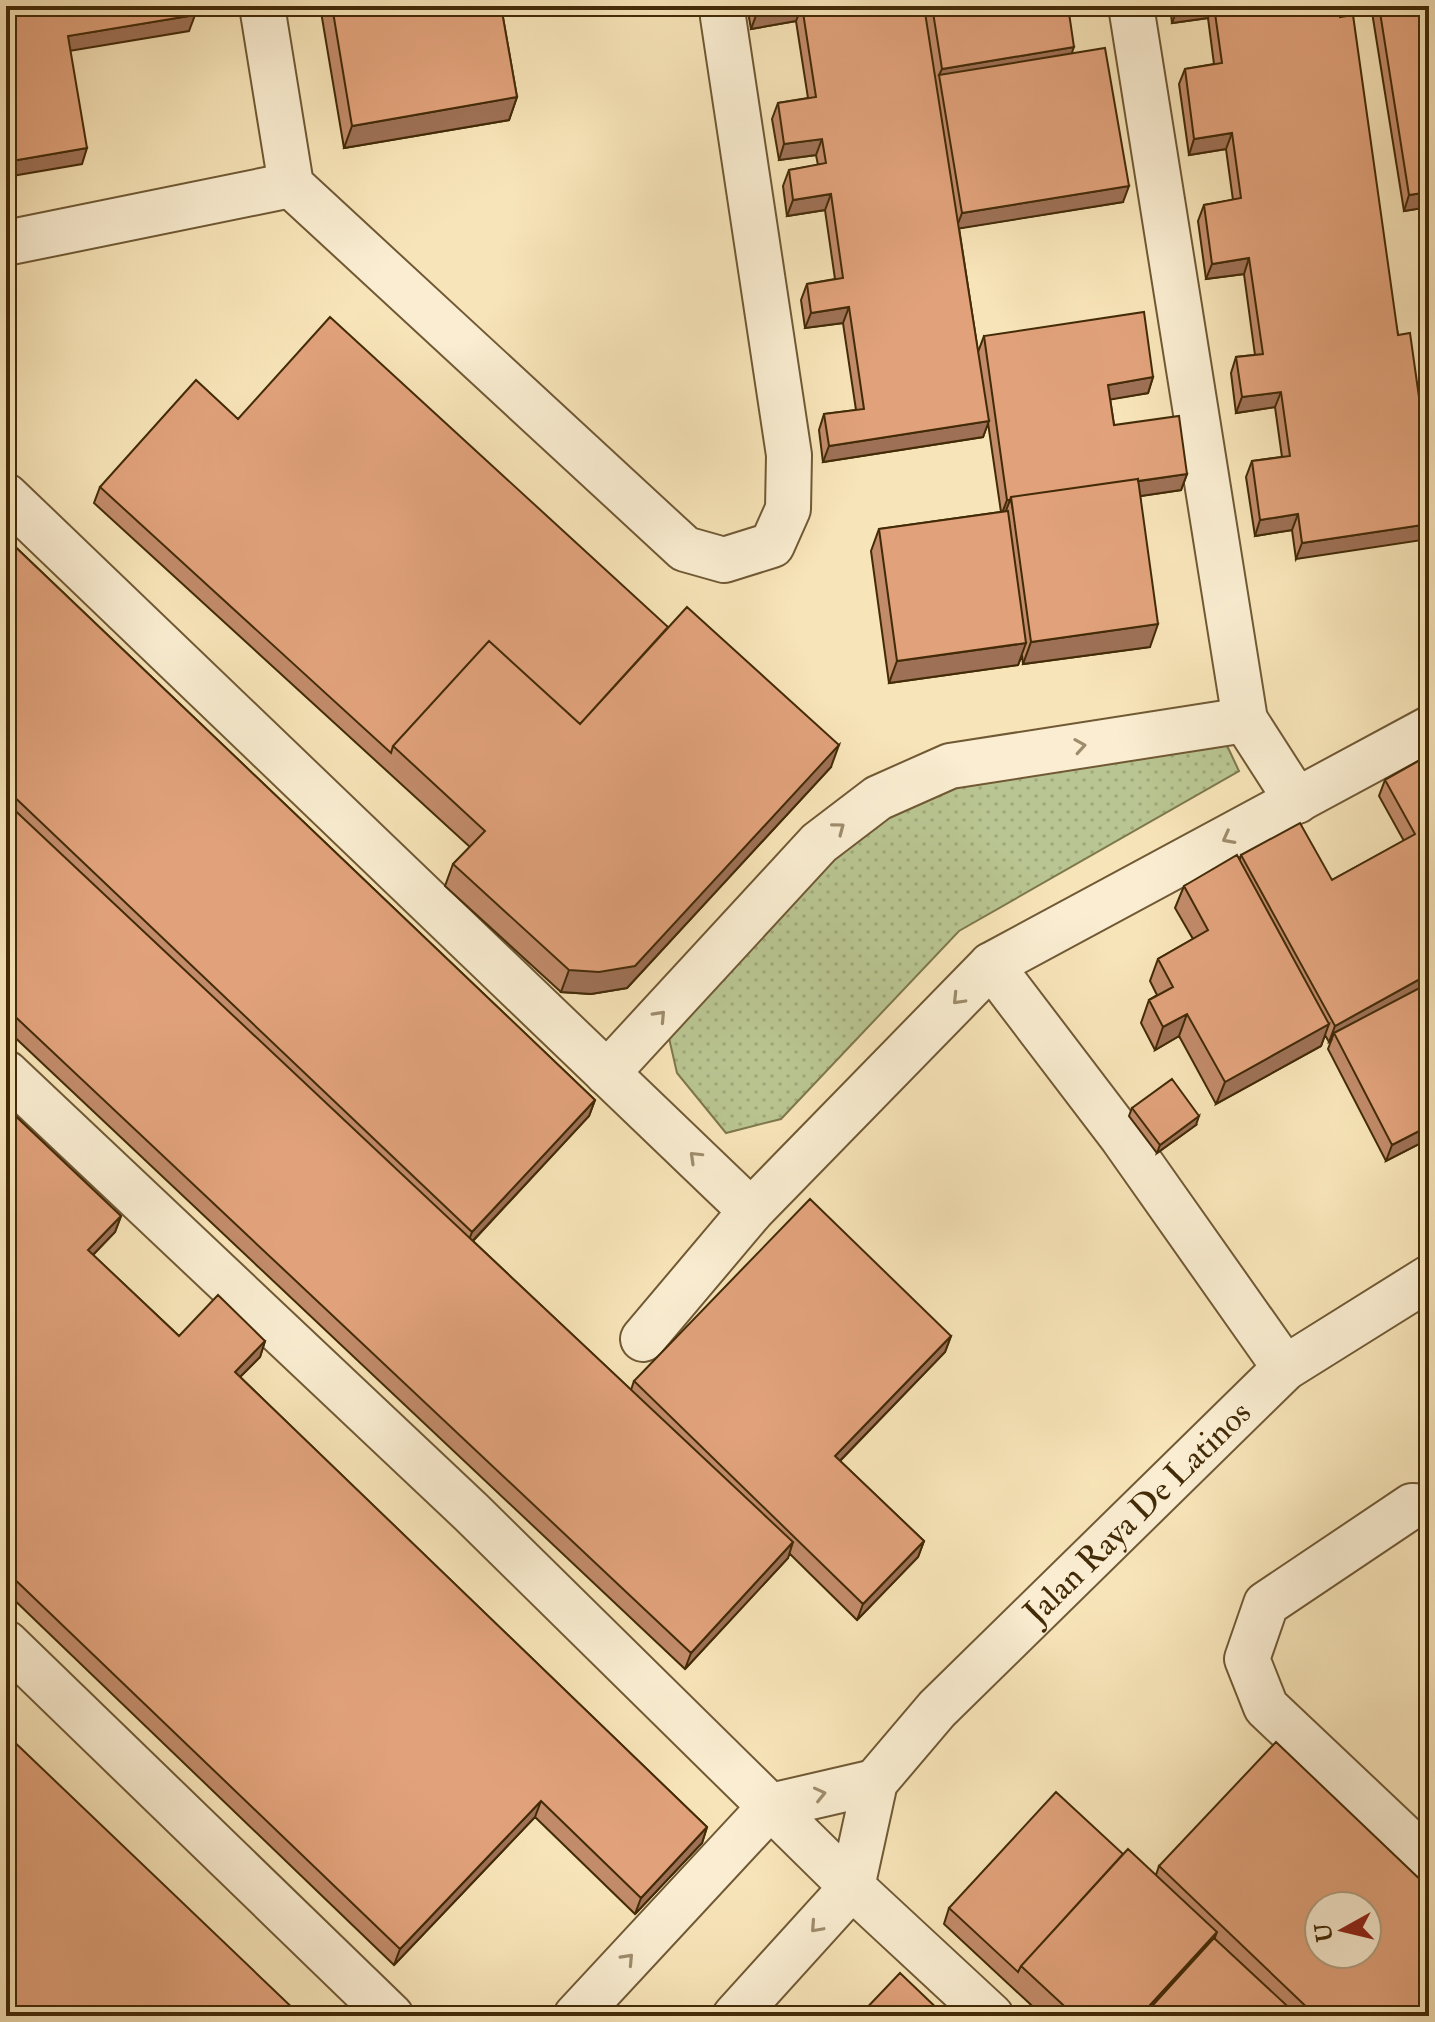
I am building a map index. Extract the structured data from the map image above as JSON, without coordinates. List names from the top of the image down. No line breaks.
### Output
{"streets":{"street":["Jalan Raya De Latinos"]},"north":"left"}
